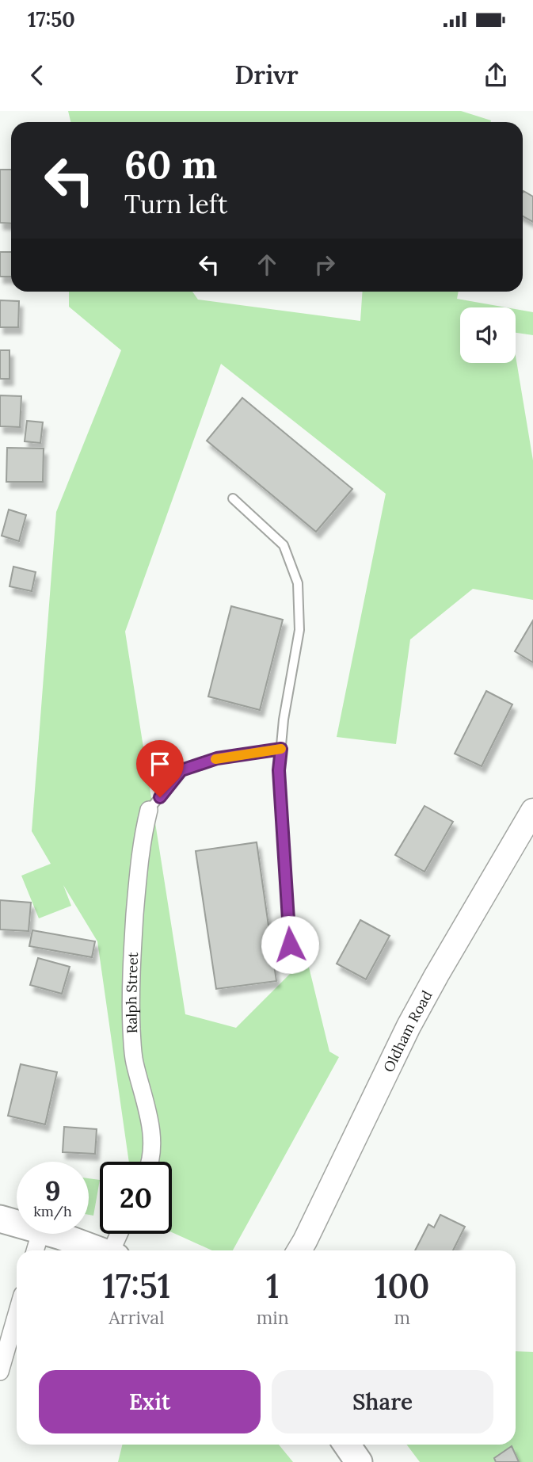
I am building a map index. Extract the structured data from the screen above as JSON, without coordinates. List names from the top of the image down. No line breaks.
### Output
{"streets":{"street":["Ralph Street","Oldham Road"]},"page":{"status":"17:50","header":"Drivr","turn":["60 m","Turn left"],"speed":"9 km/h","limit":"20","eta":["17:51","Arrival","1","min","100","m"],"buttons":["Exit","Share"]}}
